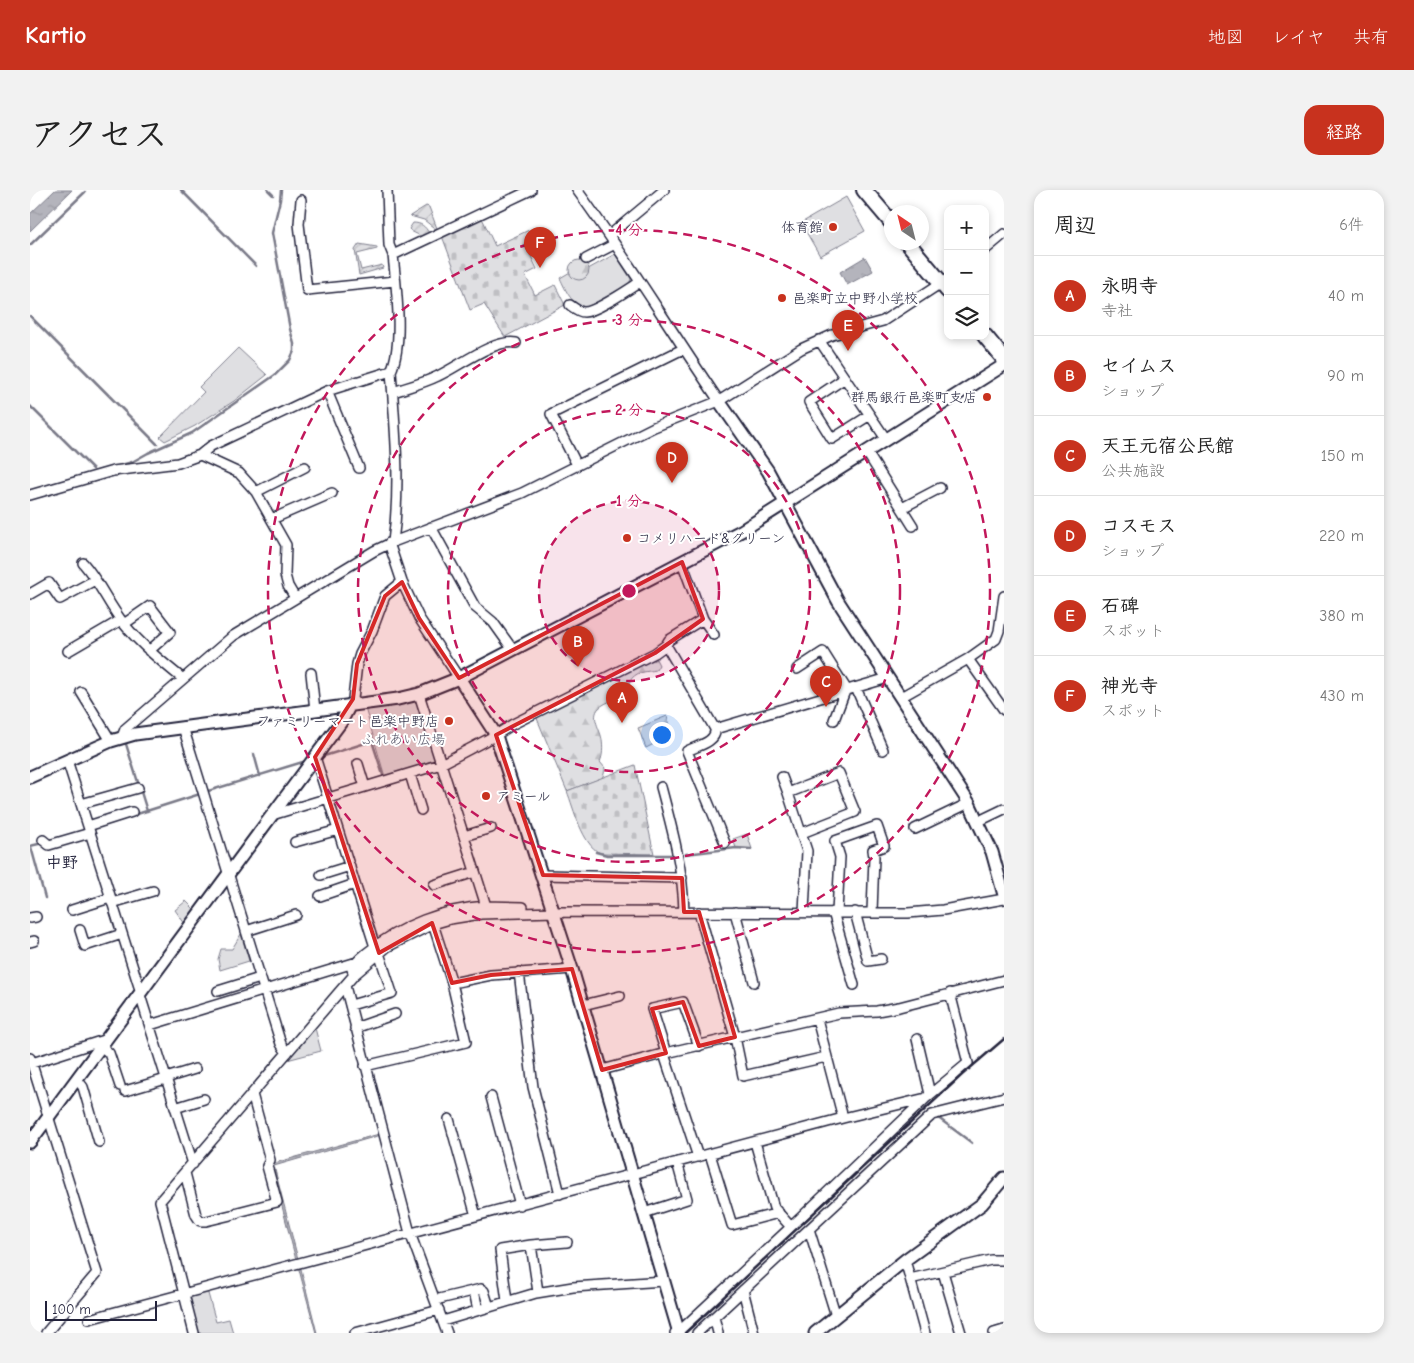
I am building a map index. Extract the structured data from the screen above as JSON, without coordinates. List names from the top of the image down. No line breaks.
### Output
{"districts":["中野"],"parks":["ふれあい広場"],"places":["体育館","邑楽町立中野小学校","群馬銀行邑楽町支店","コメリハード&グリーン","ファミリーマート邑楽中野店","アミール"],"scale_bar":"100 m","north":"top left","page":{"header":"Kartio","nav":["地図","レイヤ","共有"],"title":"アクセス","buttons":"経路","heading":["周辺","6件"],"map_buttons":["+","−"],"pins":["F","E","D","B","C","A"],"list":[{"mark":"A","name":"永明寺","note":"寺社","value":"40 m"},{"mark":"B","name":"セイムス","note":"ショップ","value":"90 m"},{"mark":"C","name":"天王元宿公民館","note":"公共施設","value":"150 m"},{"mark":"D","name":"コスモス","note":"ショップ","value":"220 m"},{"mark":"E","name":"石碑","note":"スポット","value":"380 m"},{"mark":"F","name":"神光寺","note":"スポット","value":"430 m"}],"scale":"100 m"},"rings":["4 分","3 分","2 分","1 分"]}
